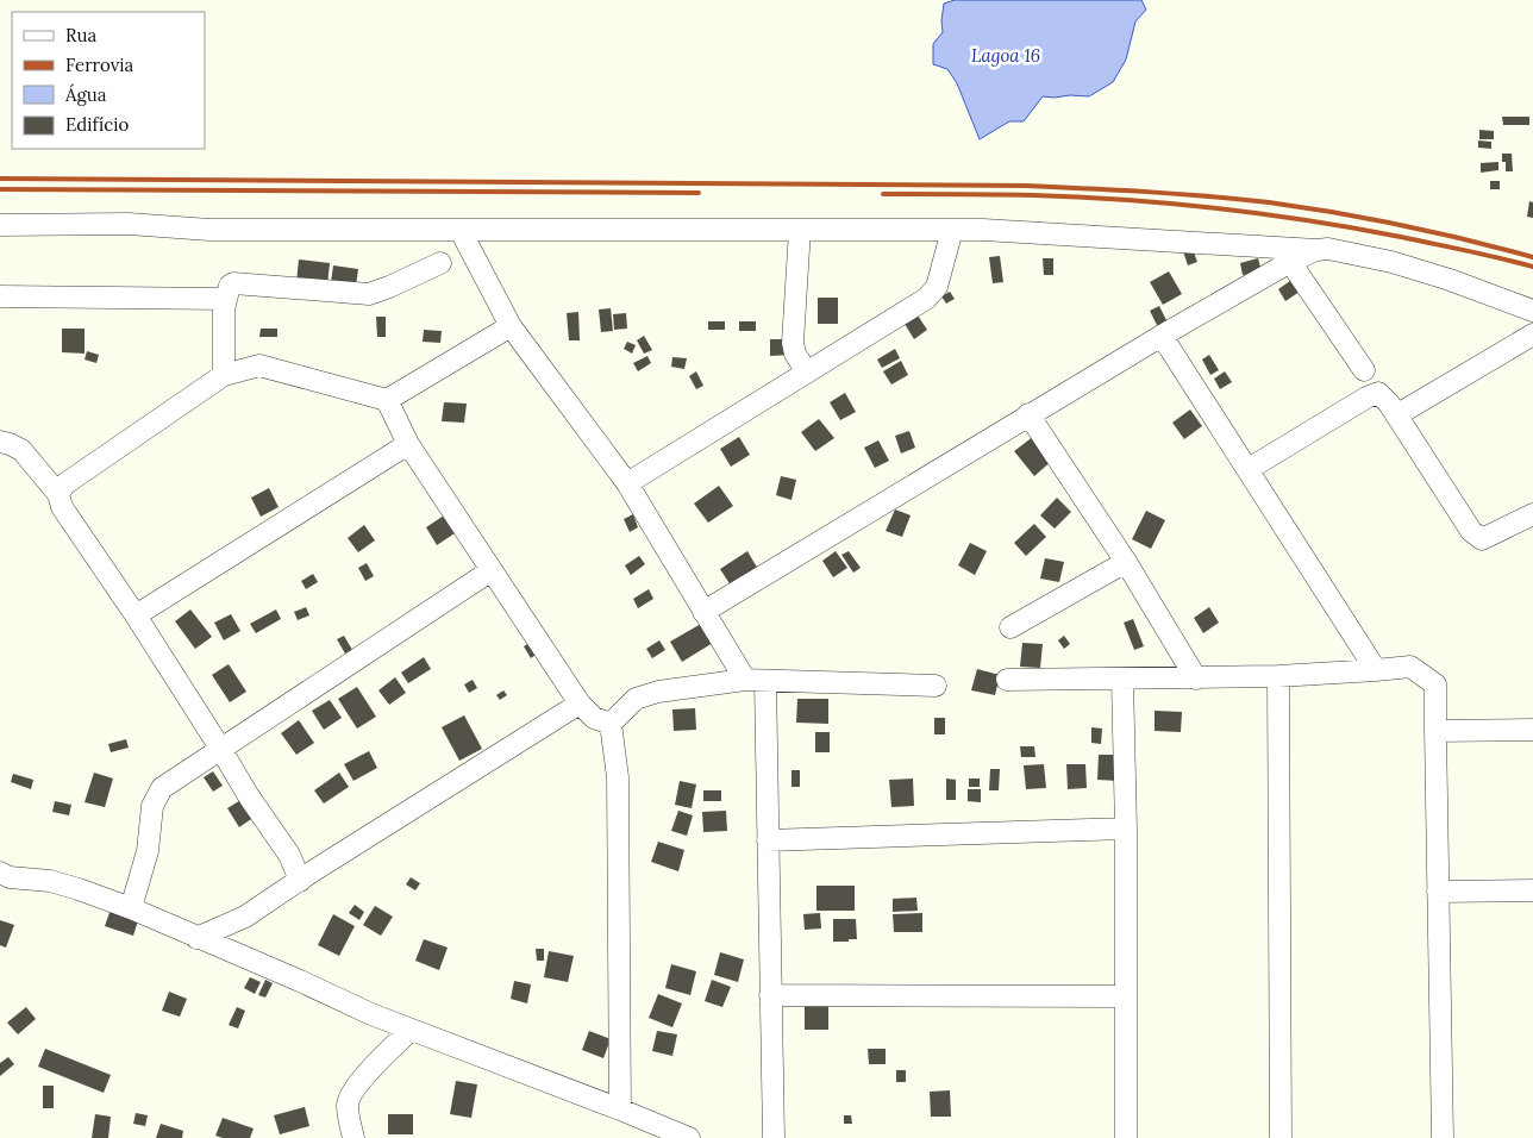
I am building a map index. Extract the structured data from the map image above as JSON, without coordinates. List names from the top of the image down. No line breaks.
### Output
{"water":["Lagoa 16"],"legend":["Rua","Ferrovia","Água","Edifício"]}
